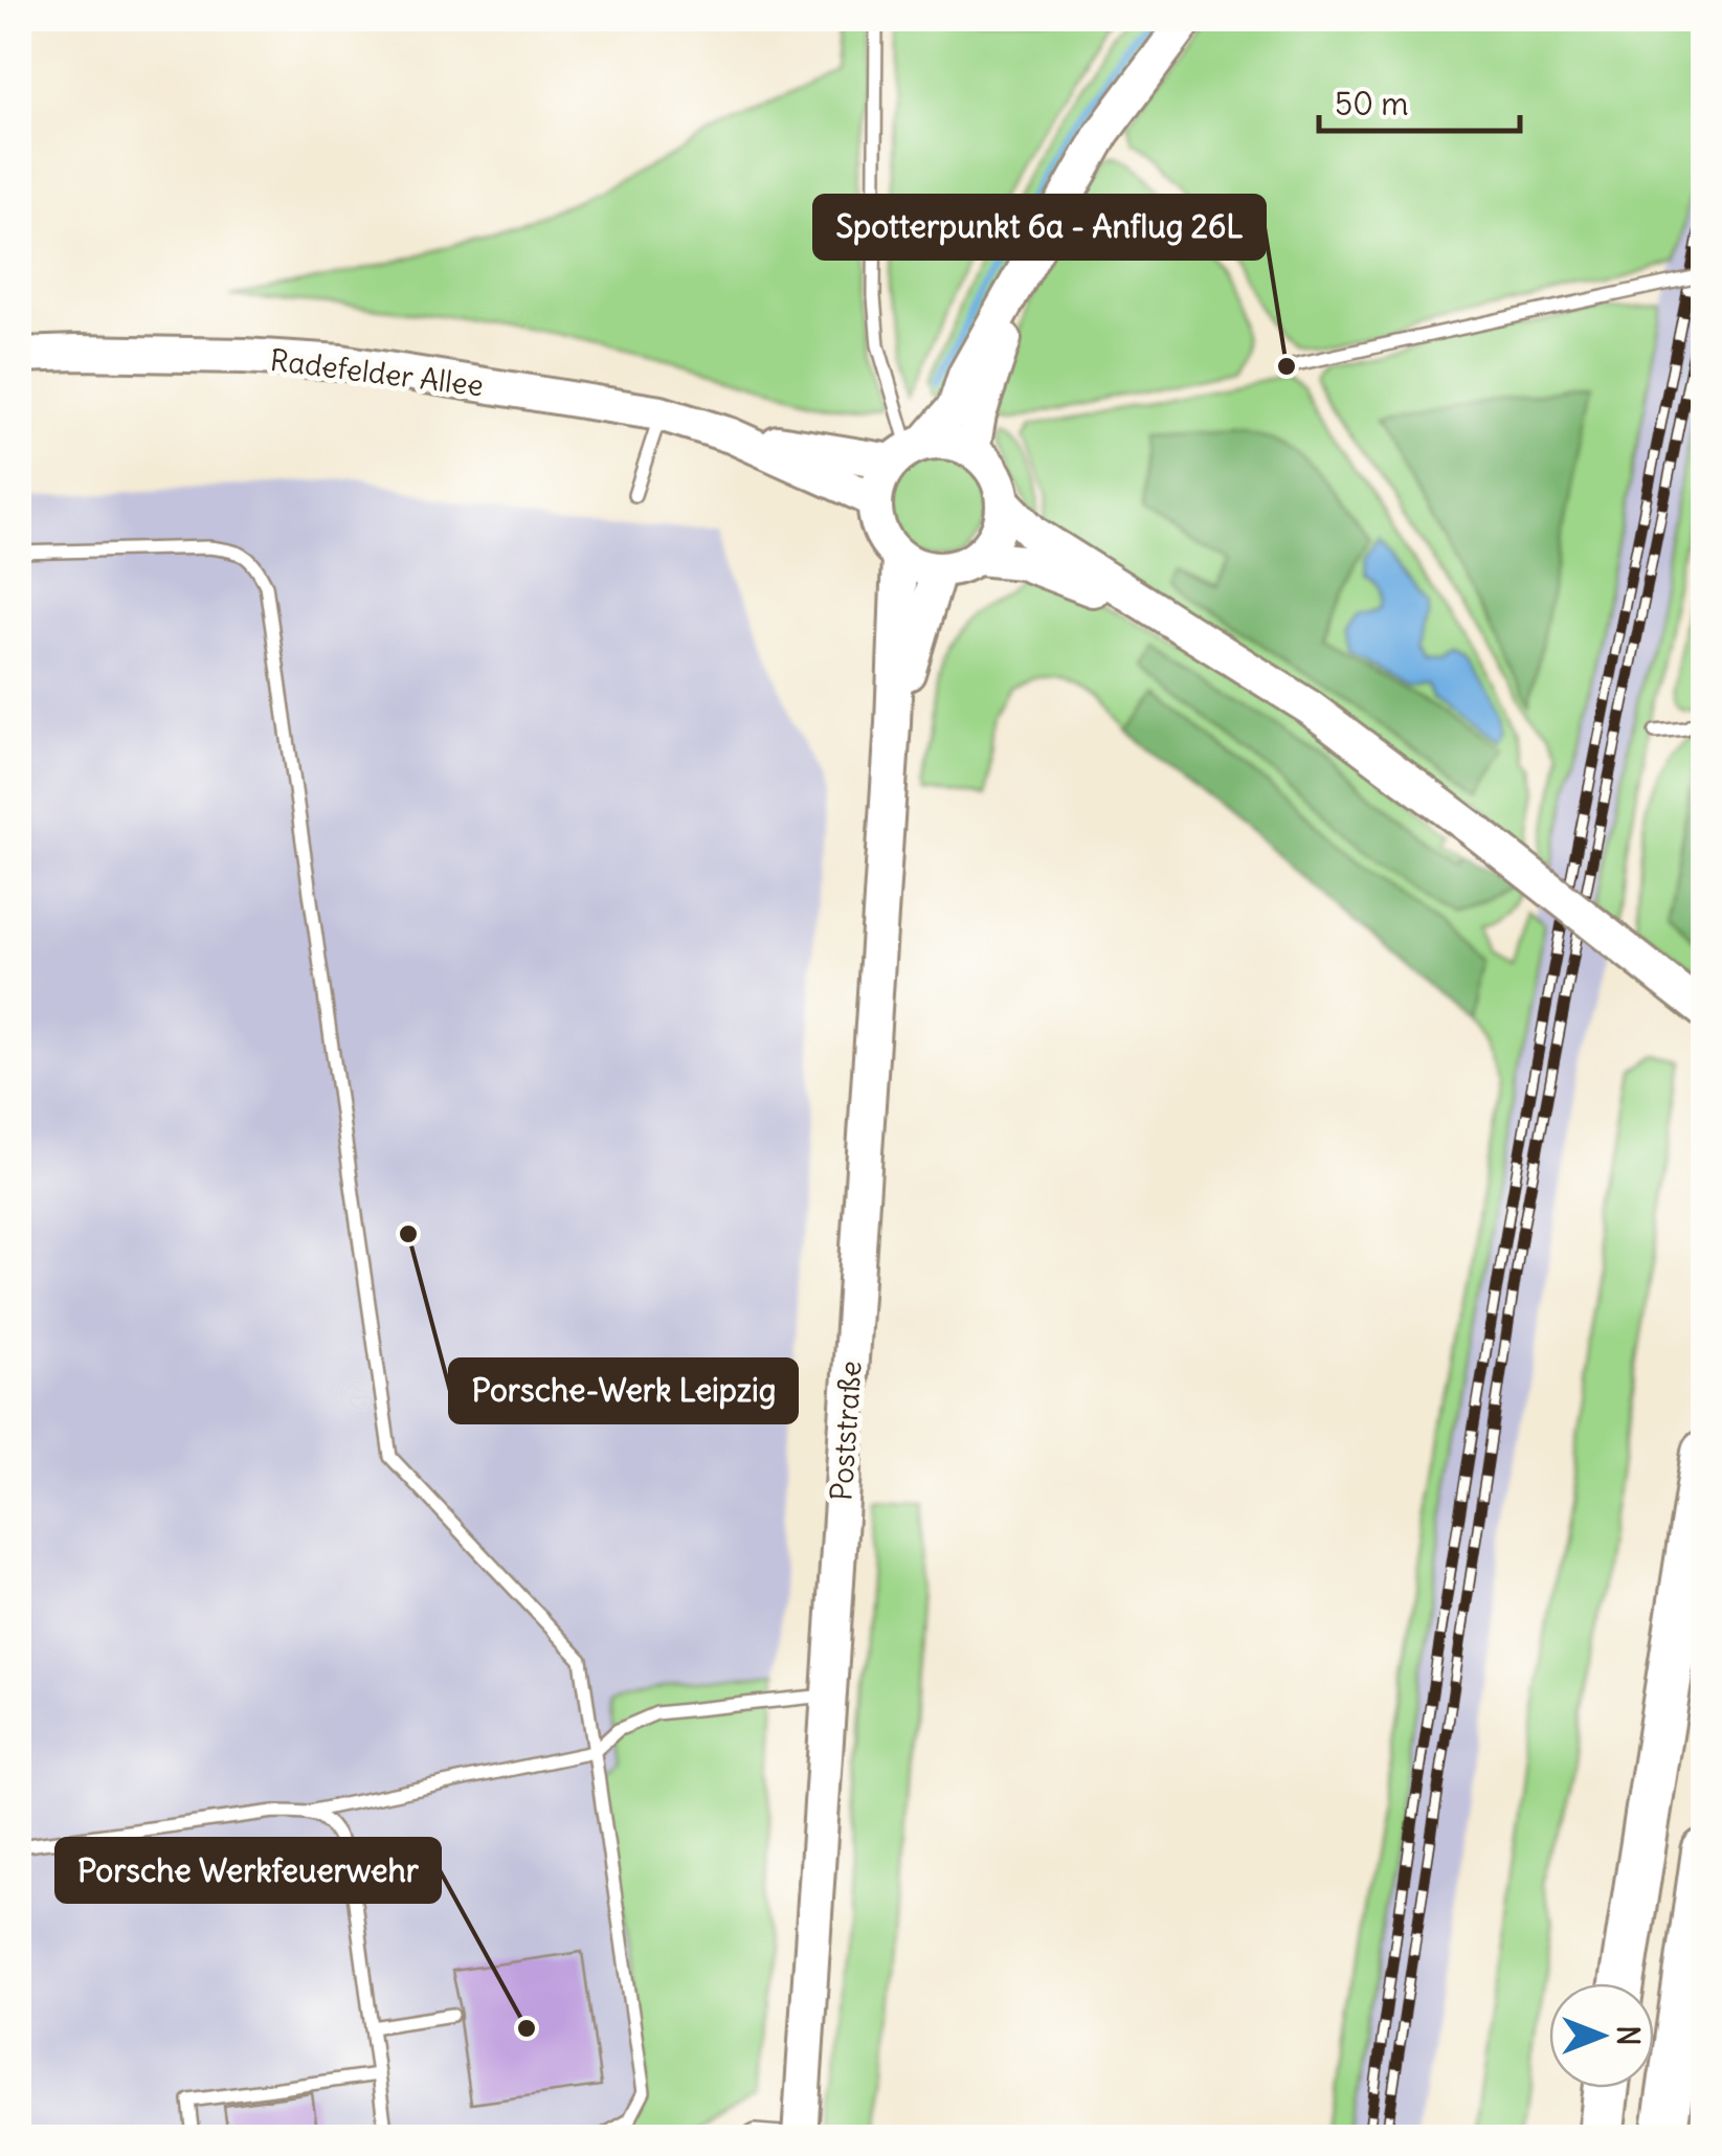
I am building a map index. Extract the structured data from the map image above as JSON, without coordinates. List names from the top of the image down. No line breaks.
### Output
{"streets":{"main road":["Radefelder Allee","Poststraße"]},"places":["Spotterpunkt 6a - Anflug 26L","Porsche-Werk Leipzig","Porsche Werkfeuerwehr"],"scale_bar":"50 m","north":"right"}
